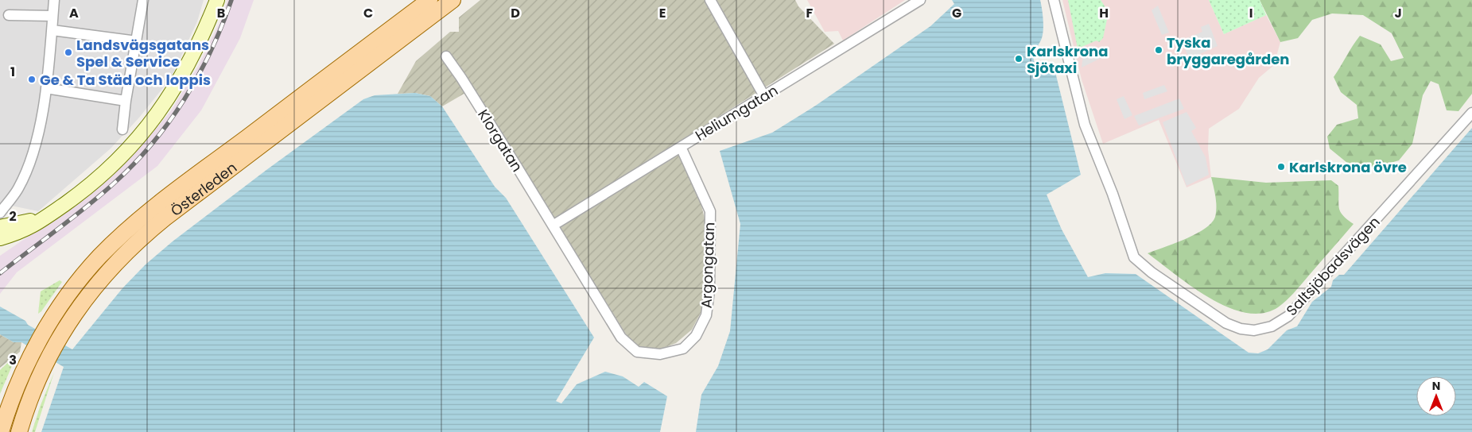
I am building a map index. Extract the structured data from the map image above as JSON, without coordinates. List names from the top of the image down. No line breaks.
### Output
{"streets":{"main road":["Österleden"],"street":["Heliumgatan","Klorgatan","Argongatan","Saltsjöbadsvägen"]},"crossings":[["Heliumgatan","Klorgatan"],["Heliumgatan","Argongatan"],["Klorgatan","Argongatan"]],"places":["Tyska bryggaregården","Landsvägsgatans Spel & Service","Karlskrona Sjötaxi","Ge & Ta Städ och loppis","Karlskrona övre"],"north":"top","grid":{"columns":["A","B","C","D","E","F","G","H","I","J"],"rows":["1","2","3"]}}
